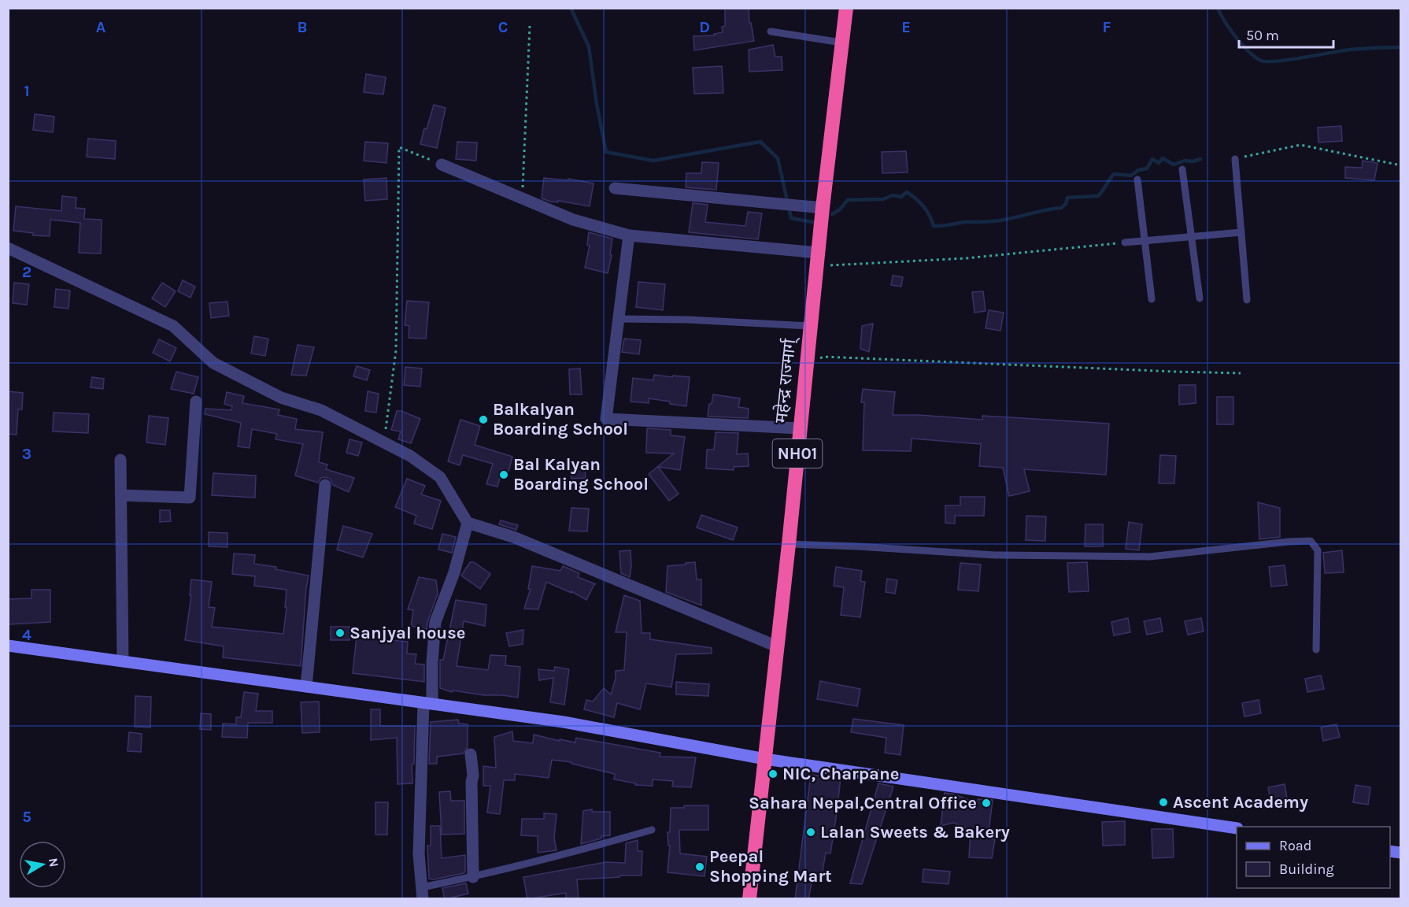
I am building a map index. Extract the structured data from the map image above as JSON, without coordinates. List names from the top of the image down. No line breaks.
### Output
{"streets":{"highway":["महेन्द्र राज्मार्ग्","NH01"]},"places":["Balkalyan Boarding School","Bal Kalyan Boarding School","Sanjyal house","NIC, Charpane","Ascent Academy","Sahara Nepal,Central Office","Lalan Sweets & Bakery","Peepal Shopping Mart"],"legend":["Road","Building"],"scale_bar":"50 m","north":"right","grid":{"columns":["A","B","C","D","E","F"],"rows":["1","2","3","4","5"]}}
